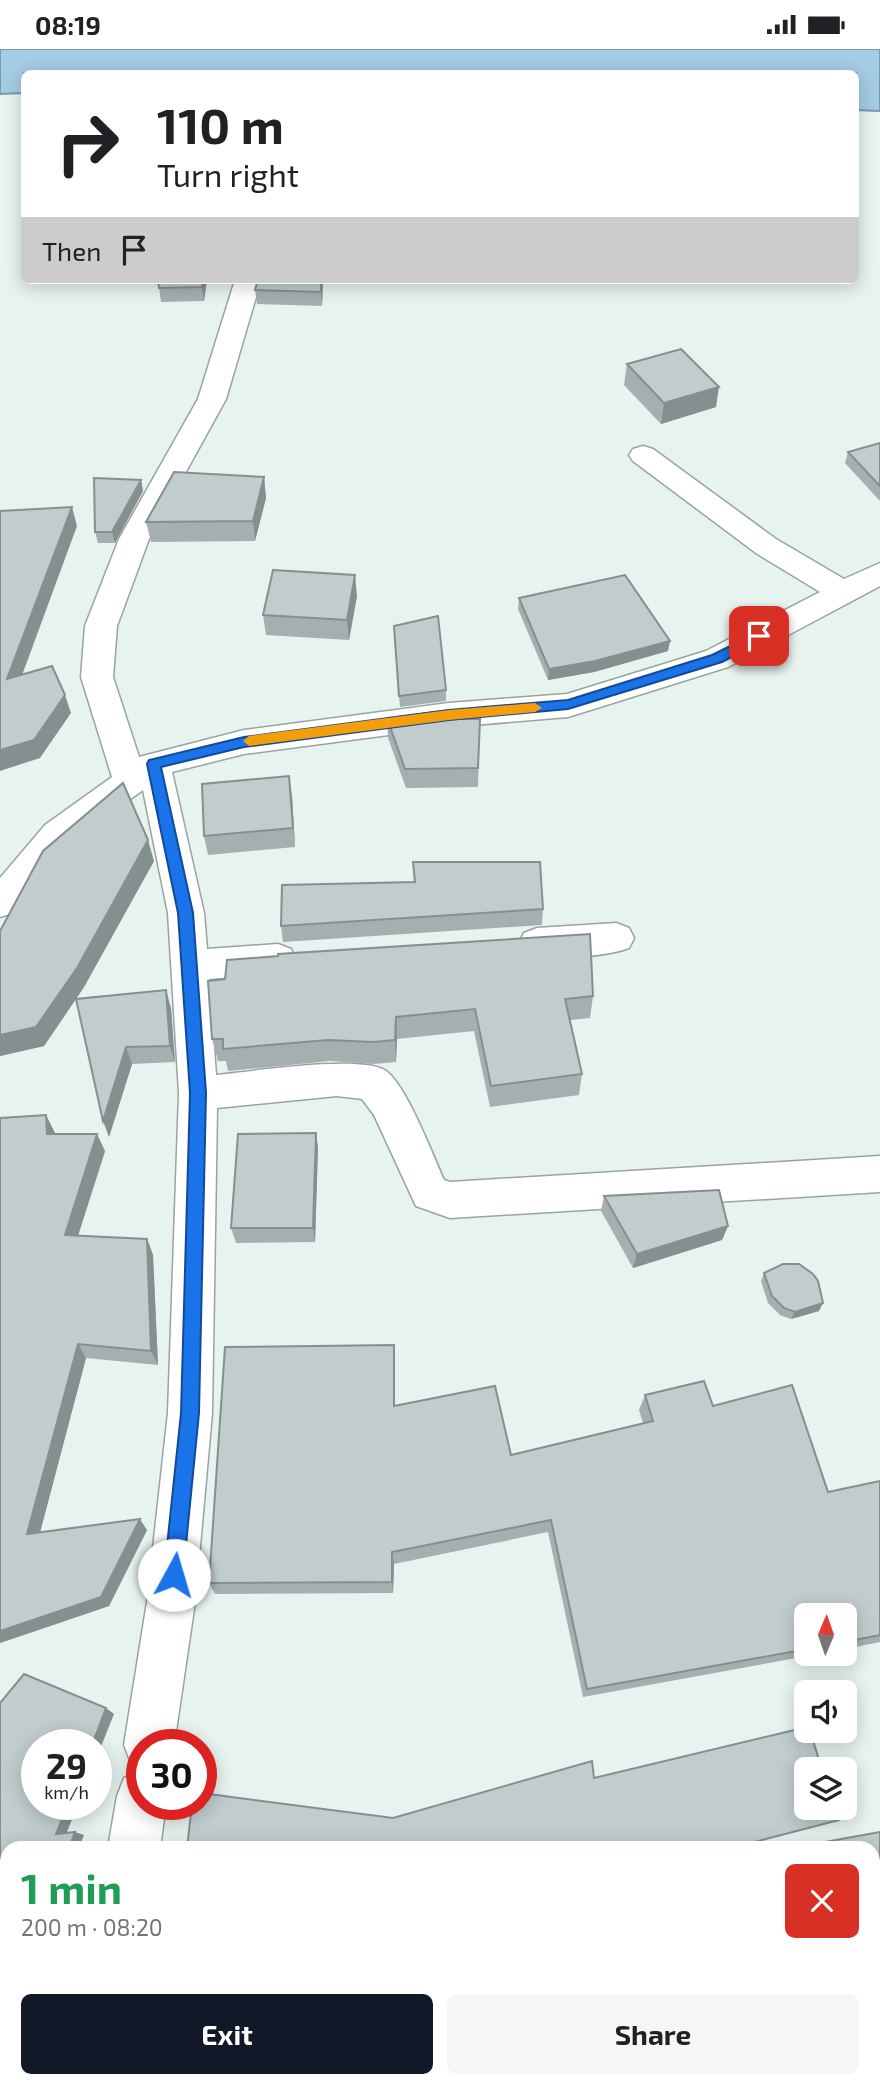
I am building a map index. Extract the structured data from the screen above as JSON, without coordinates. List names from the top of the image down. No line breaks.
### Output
{"north":"top","page":{"status":"08:19","turn":["110 m","Turn right"],"then":"Then","speed":"29 km/h","limit":"30","heading":["1 min","200 m · 08:20"],"buttons":["Exit","Share"]}}
